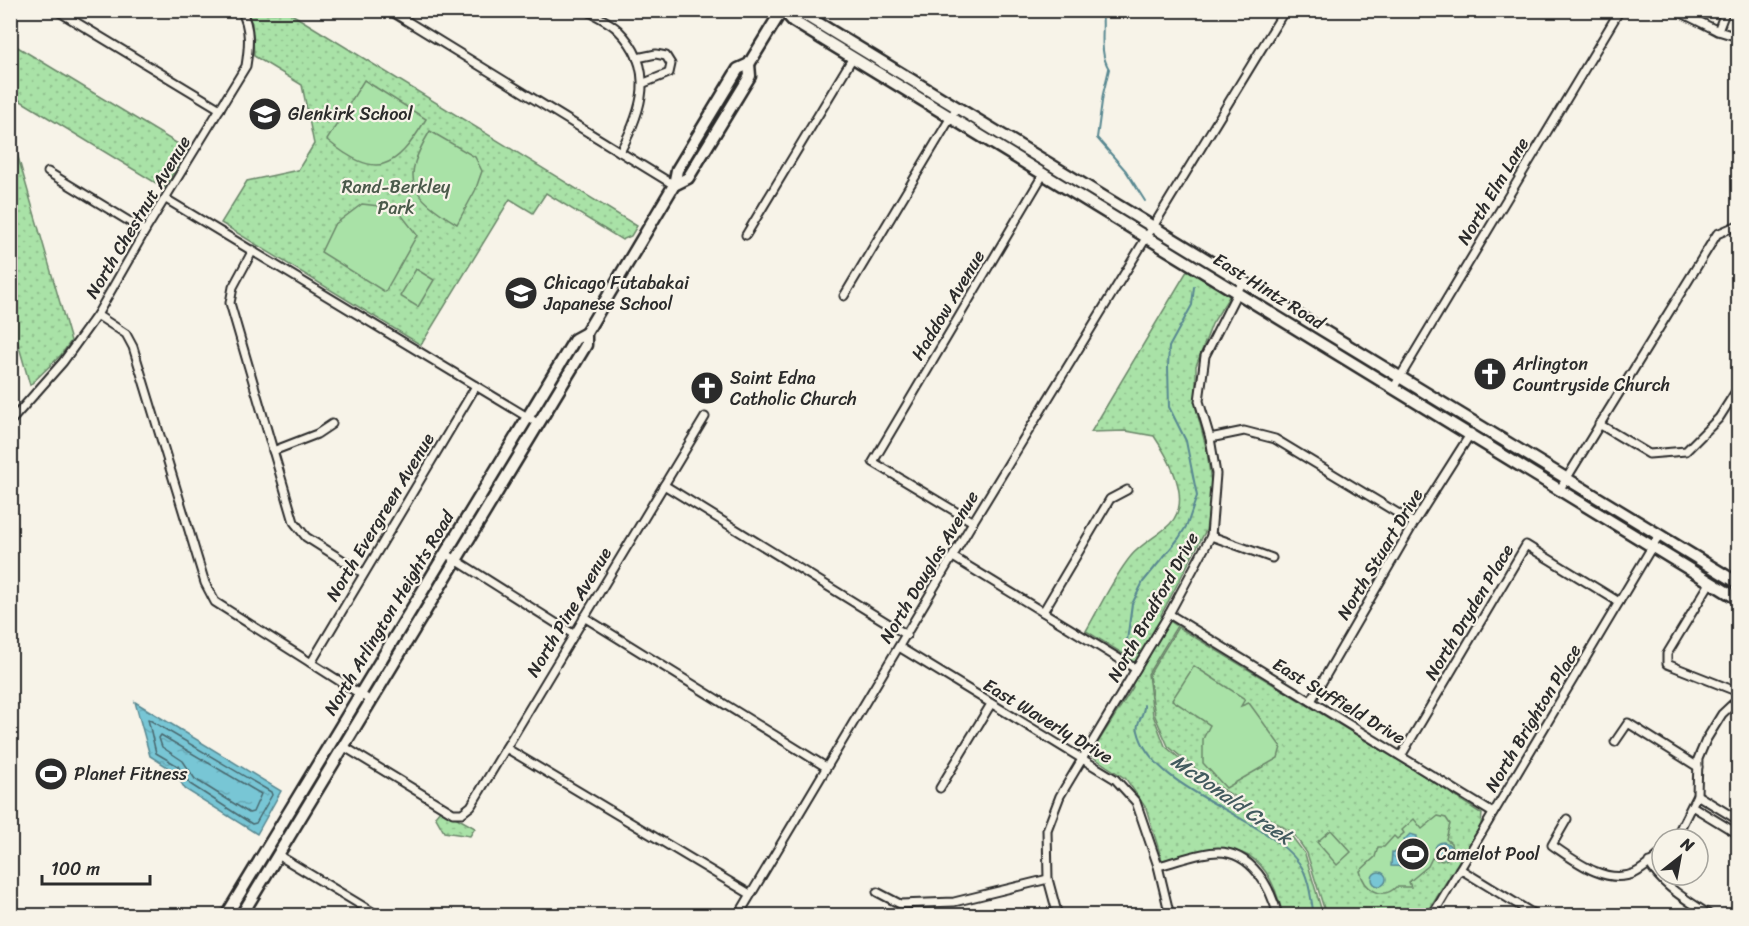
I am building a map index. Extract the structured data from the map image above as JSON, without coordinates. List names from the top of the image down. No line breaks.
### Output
{"streets":{"main road":["East Hintz Road","North Arlington Heights Road"],"street":["North Elm Lane","North Chestnut Avenue","Haddow Avenue","North Evergreen Avenue","North Stuart Drive","North Douglas Avenue","North Bradford Drive","North Pine Avenue","North Dryden Place","East Suffield Drive","North Brighton Place","East Waverly Drive"]},"crossings":[["North Elm Lane","East Hintz Road"],["East Hintz Road","Haddow Avenue"],["East Hintz Road","North Stuart Drive"],["East Hintz Road","North Douglas Avenue"],["East Hintz Road","North Bradford Drive"],["East Hintz Road","North Arlington Heights Road"],["East Hintz Road","North Brighton Place"],["Haddow Avenue","North Douglas Avenue"],["North Stuart Drive","East Suffield Drive"],["North Douglas Avenue","East Waverly Drive"],["North Bradford Drive","East Suffield Drive"],["North Bradford Drive","East Waverly Drive"],["North Pine Avenue","North Arlington Heights Road"],["North Dryden Place","East Suffield Drive"],["North Dryden Place","North Brighton Place"],["East Suffield Drive","North Brighton Place"]],"water":["McDonald Creek"],"parks":["Rand-Berkley Park"],"places":{"school or university":["Glenkirk School","Chicago Futabakai Japanese School"],"church":["Arlington Countryside Church","Saint Edna Catholic Church"],"sports":["Planet Fitness","Camelot Pool"]},"scale_bar":"100 m","north":"top right"}
